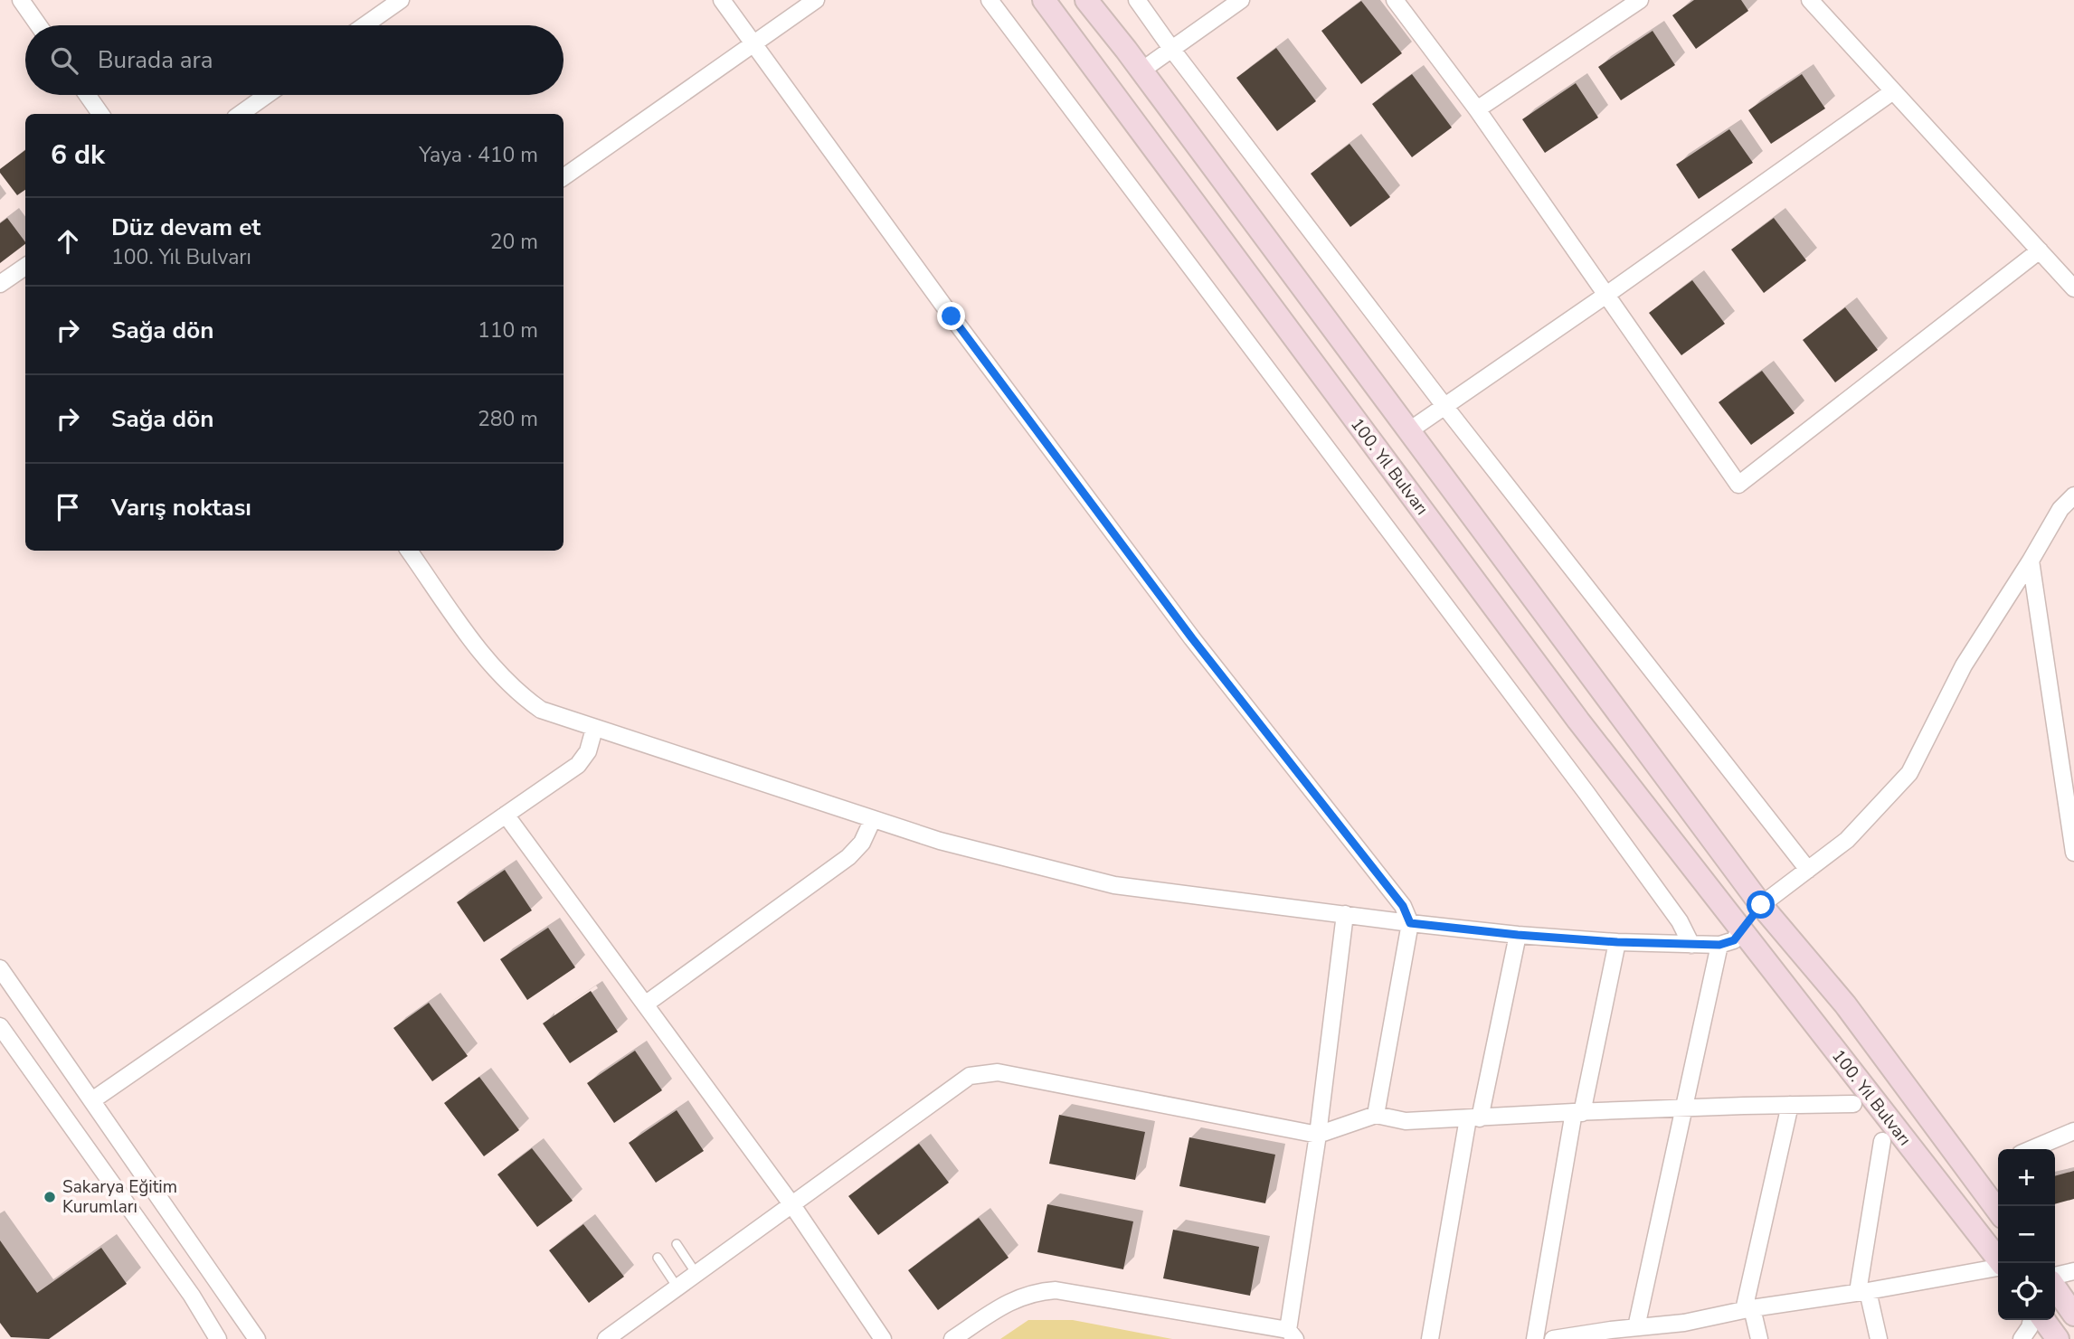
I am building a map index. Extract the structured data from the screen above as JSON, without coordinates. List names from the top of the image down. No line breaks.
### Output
{"streets":{"main road":["100. Yıl Bulvarı"]},"places":["Sakarya Eğitim Kurumları"],"page":{"search":"Burada ara","heading":["6 dk","Yaya · 410 m"],"list":[["Düz devam et","100. Yıl Bulvarı","20 m"],["Sağa dön","110 m"],["Sağa dön","280 m"],"Varış noktası"],"map_buttons":["+","−"]}}
